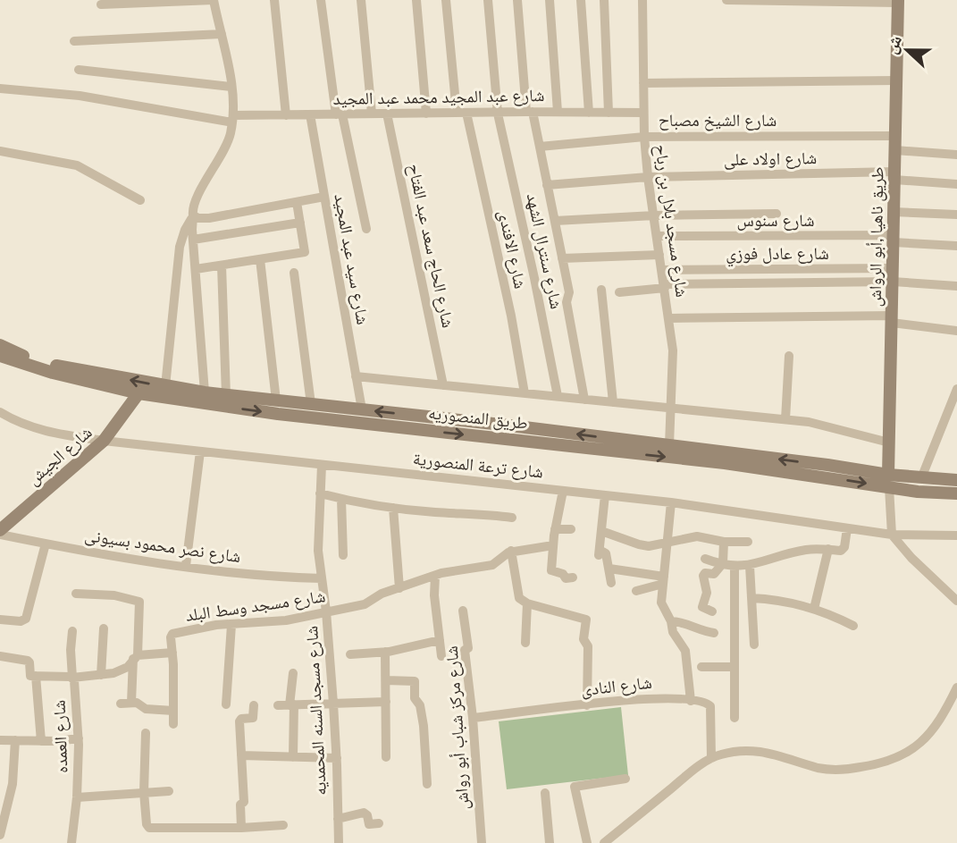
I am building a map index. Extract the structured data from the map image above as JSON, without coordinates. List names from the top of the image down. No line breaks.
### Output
{"streets":{"main road":["طريق ناهيا ,أبو الرواش","طريق المنصوريه","شارع الجيش"],"street":["شارع عبد المجيد محمد عبد المجيد","شارع الشيخ مصباح","شارع اولاد على","شارع مسجد بلال بن رباح","شارع سنوس","شارع الحاج سعد عبد الفتاح","شارع الافندى","شارع سنترال الشهد","شارع عادل فوزي","شارع سيد عبد المجيد","شارع ترعة المنصورية","شارع نصر محمود بسيونى","شارع مسجد وسط البلد","شارع النادى","شارع مسجد السنه المحمديه","شارع مركز شباب أبو رواش","شارع العمده"]},"crossings":[["شارع عبد المجيد محمد عبد المجيد","شارع مسجد بلال بن رباح"],["شارع عبد المجيد محمد عبد المجيد","شارع الحاج سعد عبد الفتاح"],["شارع عبد المجيد محمد عبد المجيد","شارع الافندى"],["شارع عبد المجيد محمد عبد المجيد","شارع سنترال الشهد"],["شارع عبد المجيد محمد عبد المجيد","شارع سيد عبد المجيد"],["شارع الشيخ مصباح","شارع مسجد بلال بن رباح"],["شارع الشيخ مصباح","طريق ناهيا ,أبو الرواش"],["شارع اولاد على","شارع مسجد بلال بن رباح"],["شارع اولاد على","طريق ناهيا ,أبو الرواش"],["شارع مسجد بلال بن رباح","شارع سنوس"],["شارع مسجد بلال بن رباح","شارع عادل فوزي"],["شارع مسجد بلال بن رباح","طريق المنصوريه"],["شارع سنوس","طريق ناهيا ,أبو الرواش"],["طريق ناهيا ,أبو الرواش","شارع عادل فوزي"],["طريق ناهيا ,أبو الرواش","طريق المنصوريه"],["شارع سيد عبد المجيد","طريق المنصوريه"],["طريق المنصوريه","شارع الجيش"],["شارع الجيش","شارع ترعة المنصورية"],["شارع الجيش","شارع نصر محمود بسيونى"],["شارع ترعة المنصورية","شارع مسجد السنه المحمديه"],["شارع نصر محمود بسيونى","شارع مسجد السنه المحمديه"],["شارع مسجد وسط البلد","شارع مسجد السنه المحمديه"],["شارع النادى","شارع مركز شباب أبو رواش"]],"north":"left"}
